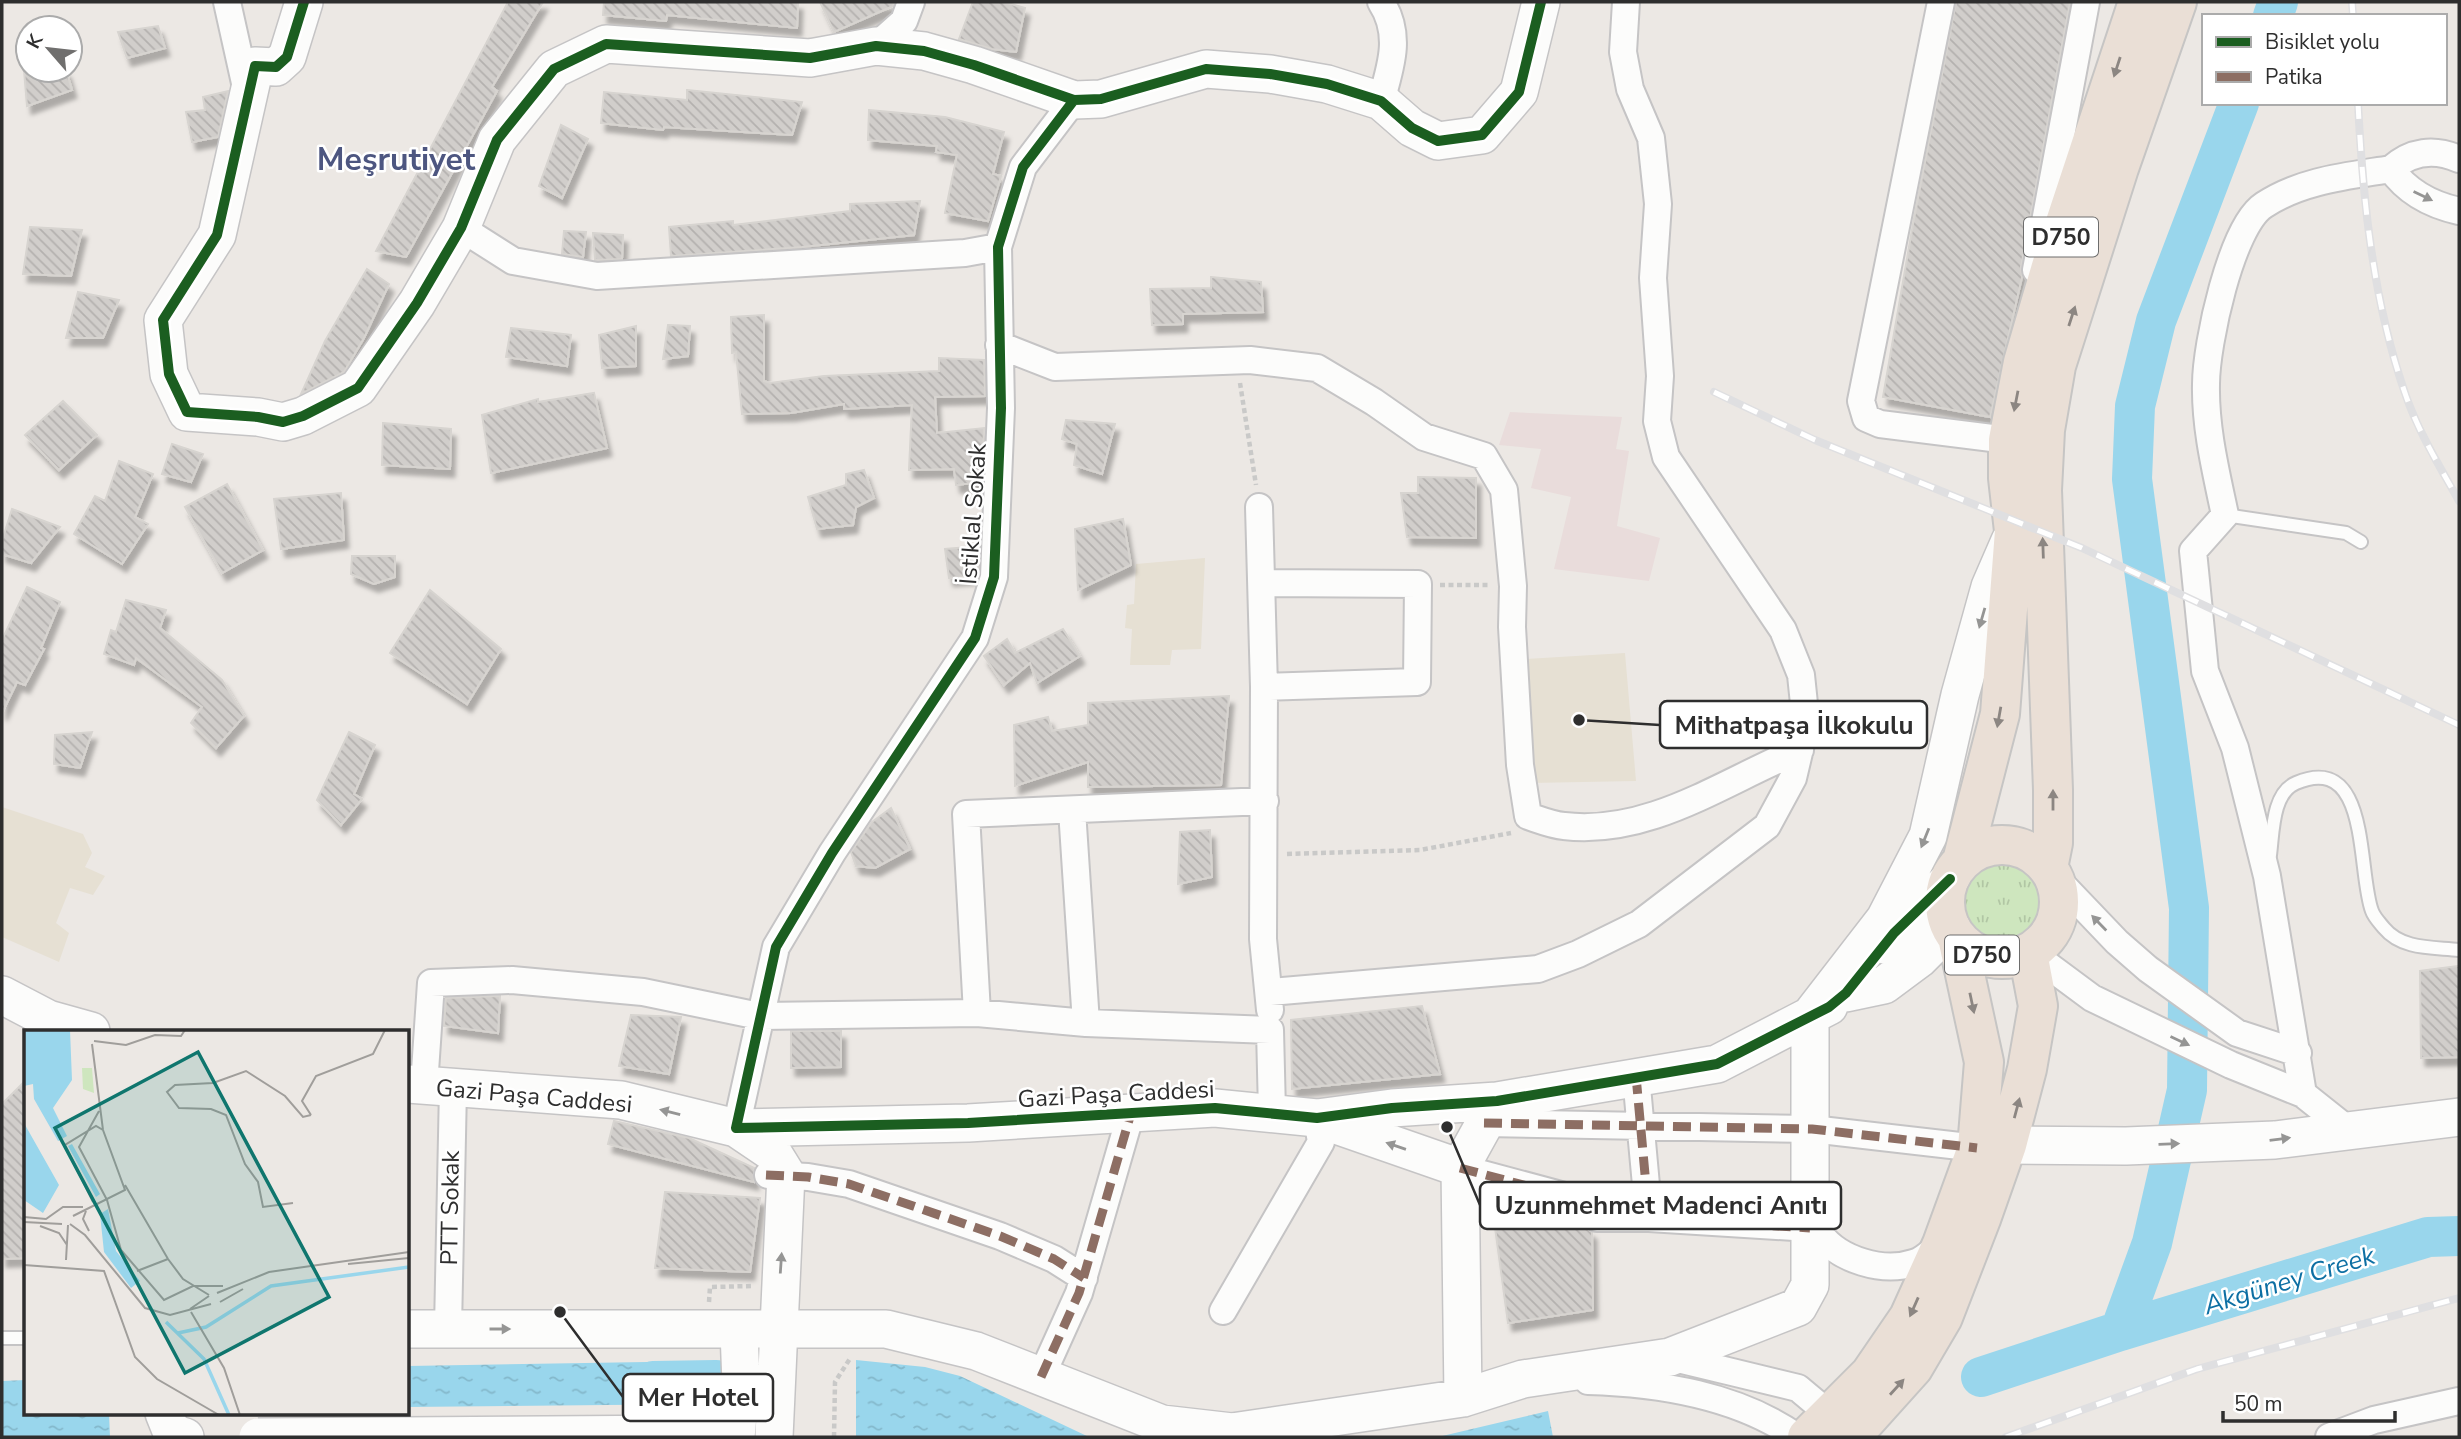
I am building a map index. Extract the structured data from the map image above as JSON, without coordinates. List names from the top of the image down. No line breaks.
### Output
{"streets":{"highway":["D750"],"street":["İstiklal Sokak","Gazi Paşa Caddesi","PTT Sokak"]},"crossings":[["İstiklal Sokak","Gazi Paşa Caddesi"],["İstiklal Sokak","PTT Sokak"],["Gazi Paşa Caddesi","PTT Sokak"]],"districts":["Meşrutiyet"],"water":["Akgüney Creek"],"places":["Mithatpaşa İlkokulu","Uzunmehmet Madenci Anıtı","Mer Hotel"],"legend":["Bisiklet yolu","Patika"],"scale_bar":"50 m","north":"top left"}
